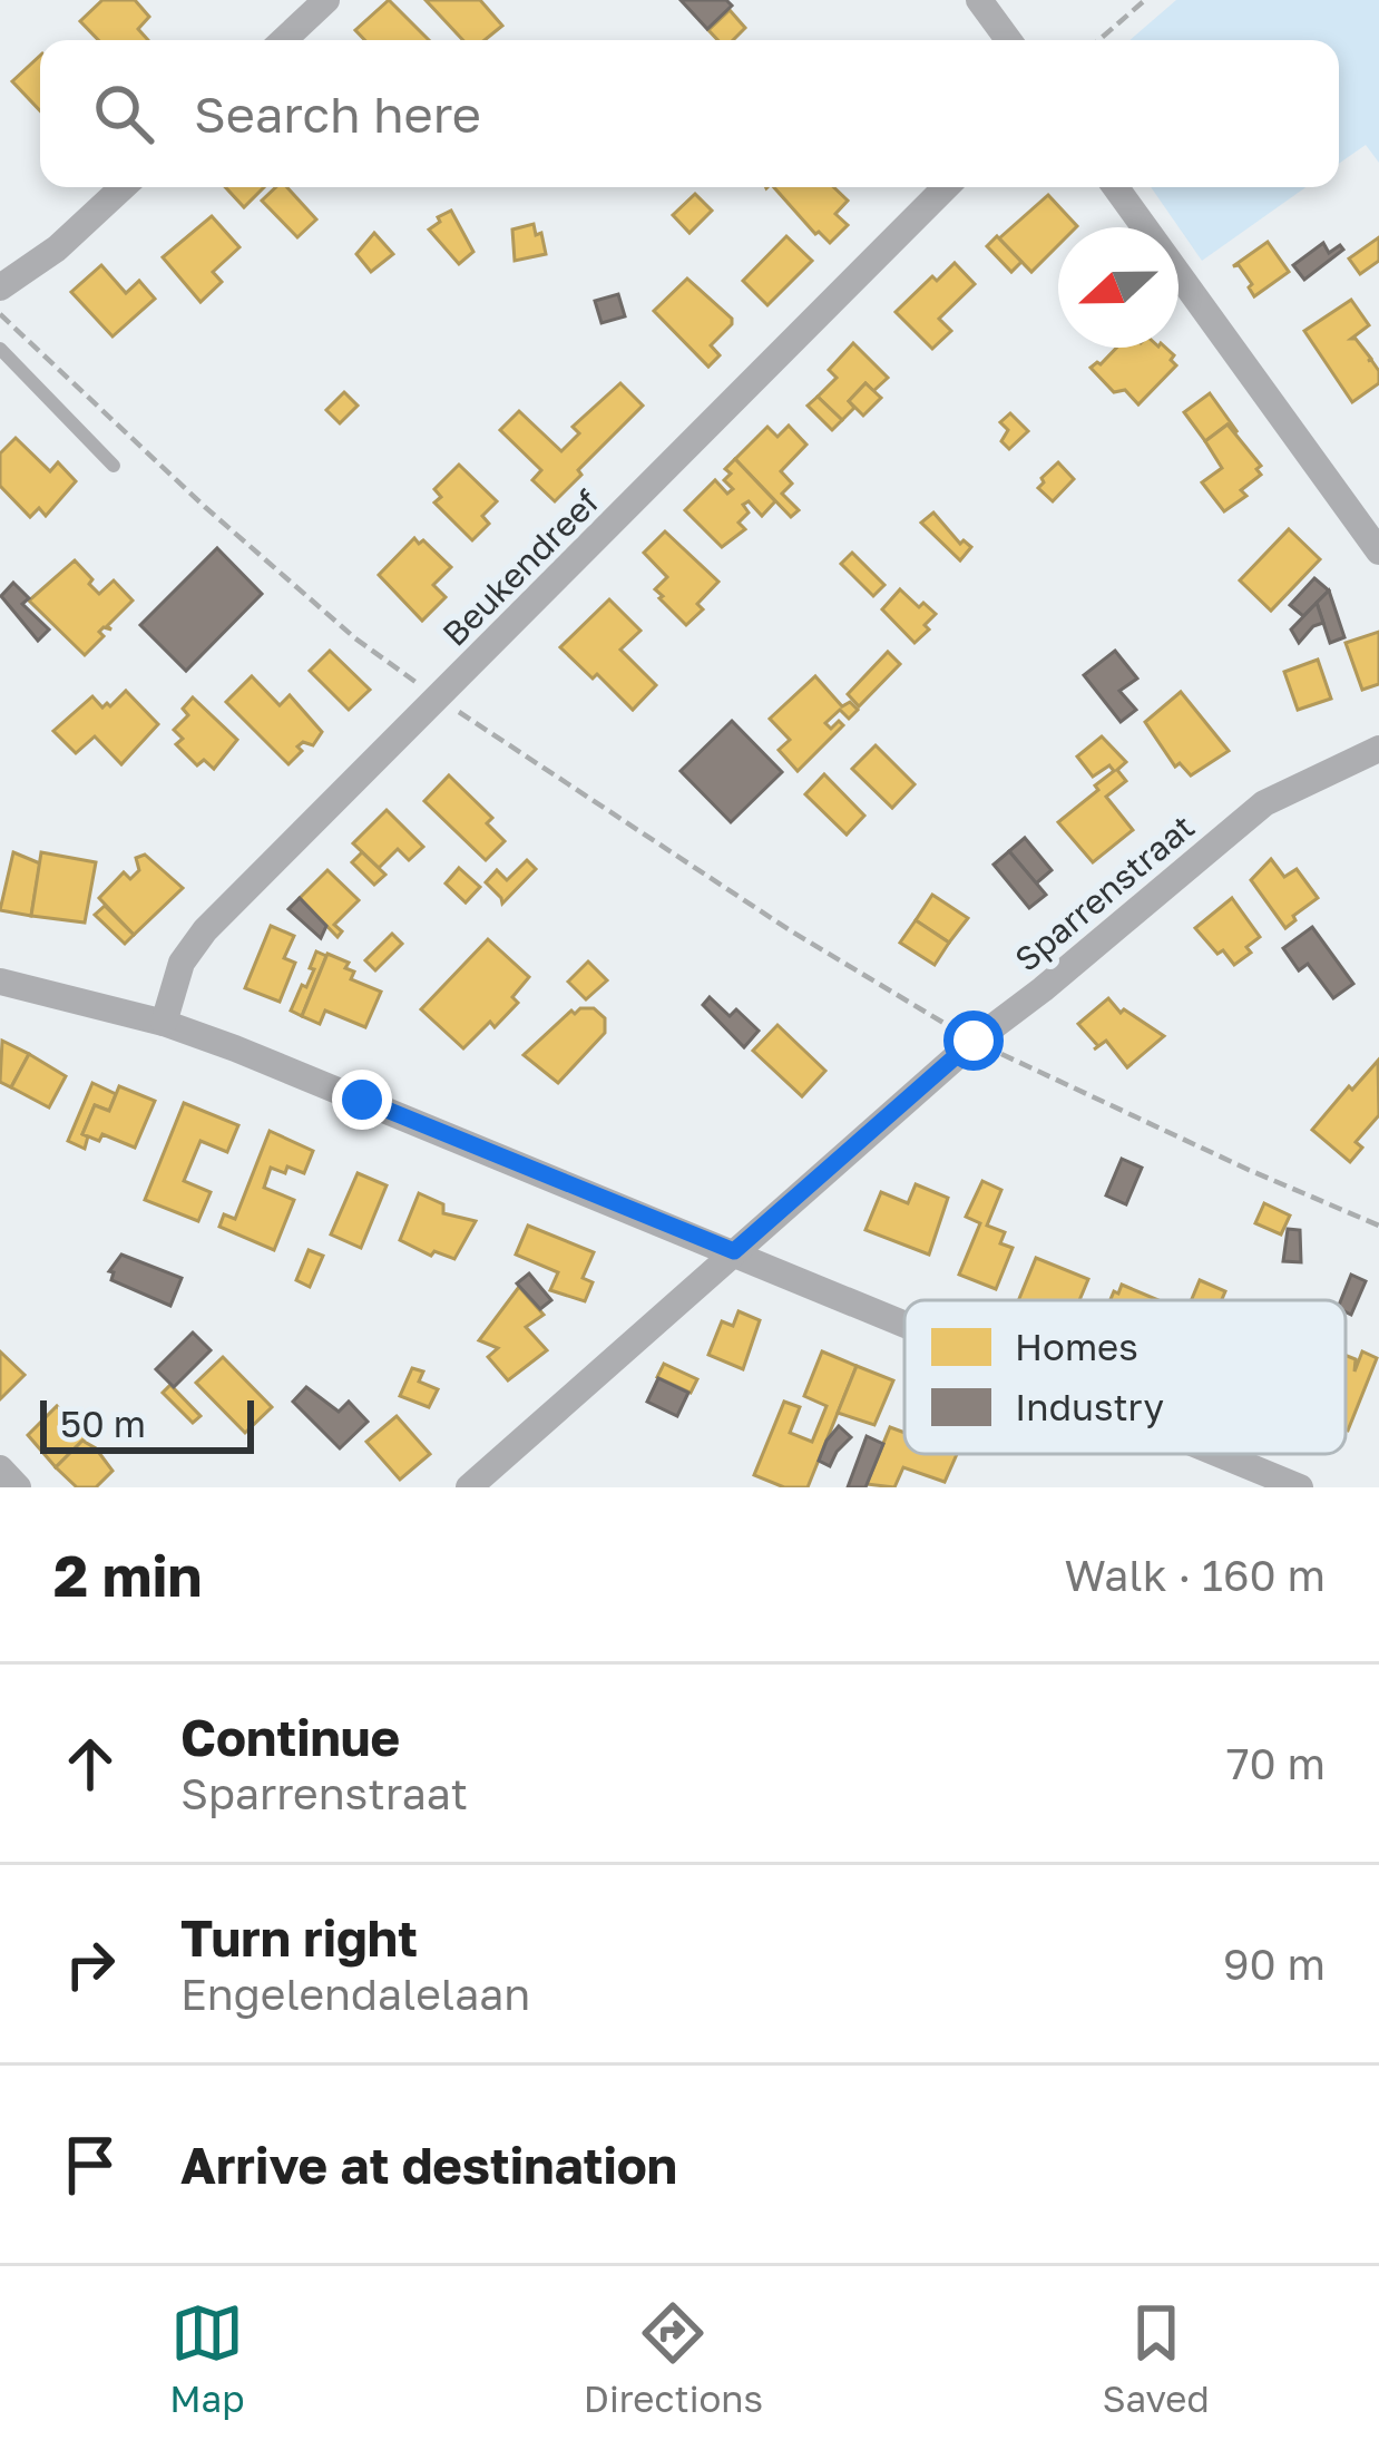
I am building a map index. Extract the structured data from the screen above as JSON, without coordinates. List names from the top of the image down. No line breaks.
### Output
{"streets":{"street":["Beukendreef","Sparrenstraat"]},"legend":["Homes","Industry"],"scale_bar":"50 m","north":"left","page":{"search":"Search here","scale":"50 m","heading":["2 min","Walk · 160 m"],"list":[["Continue","Sparrenstraat","70 m"],["Turn right","Engelendalelaan","90 m"],"Arrive at destination"],"nav":["Map","Directions","Saved"]}}
